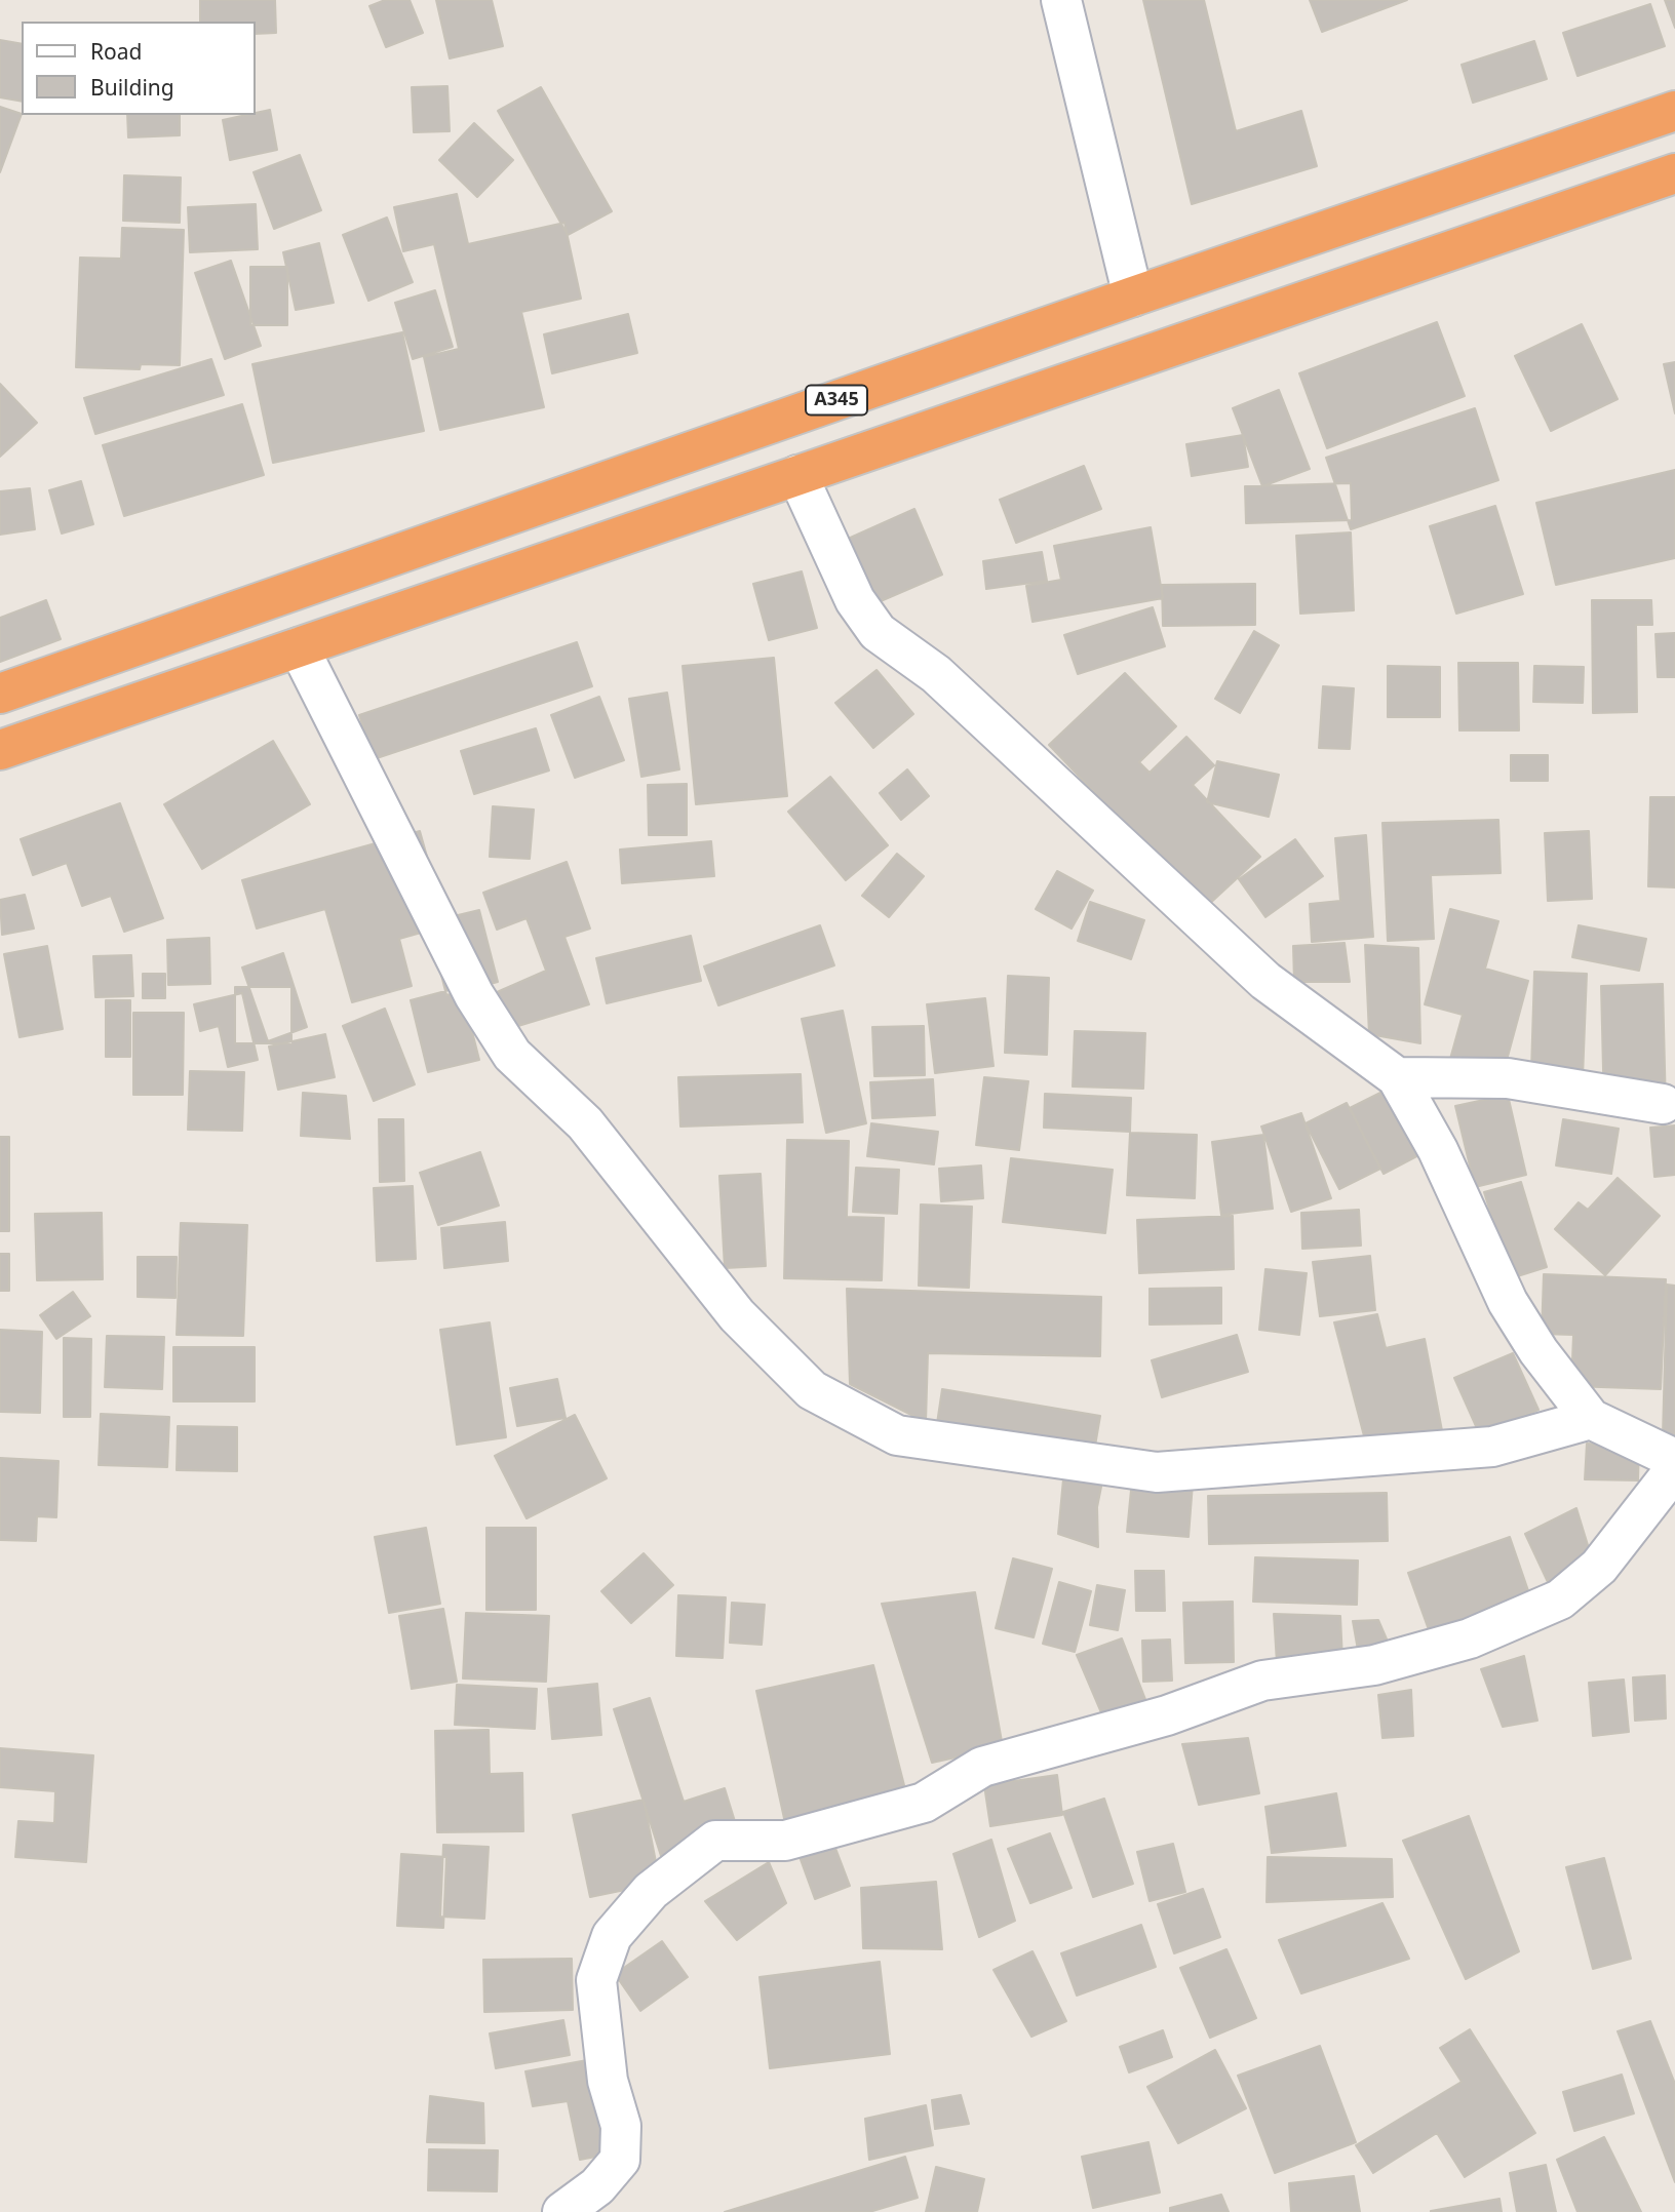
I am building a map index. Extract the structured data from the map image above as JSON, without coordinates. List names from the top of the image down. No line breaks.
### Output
{"streets":{"highway":["A345"]},"legend":["Road","Building"]}
